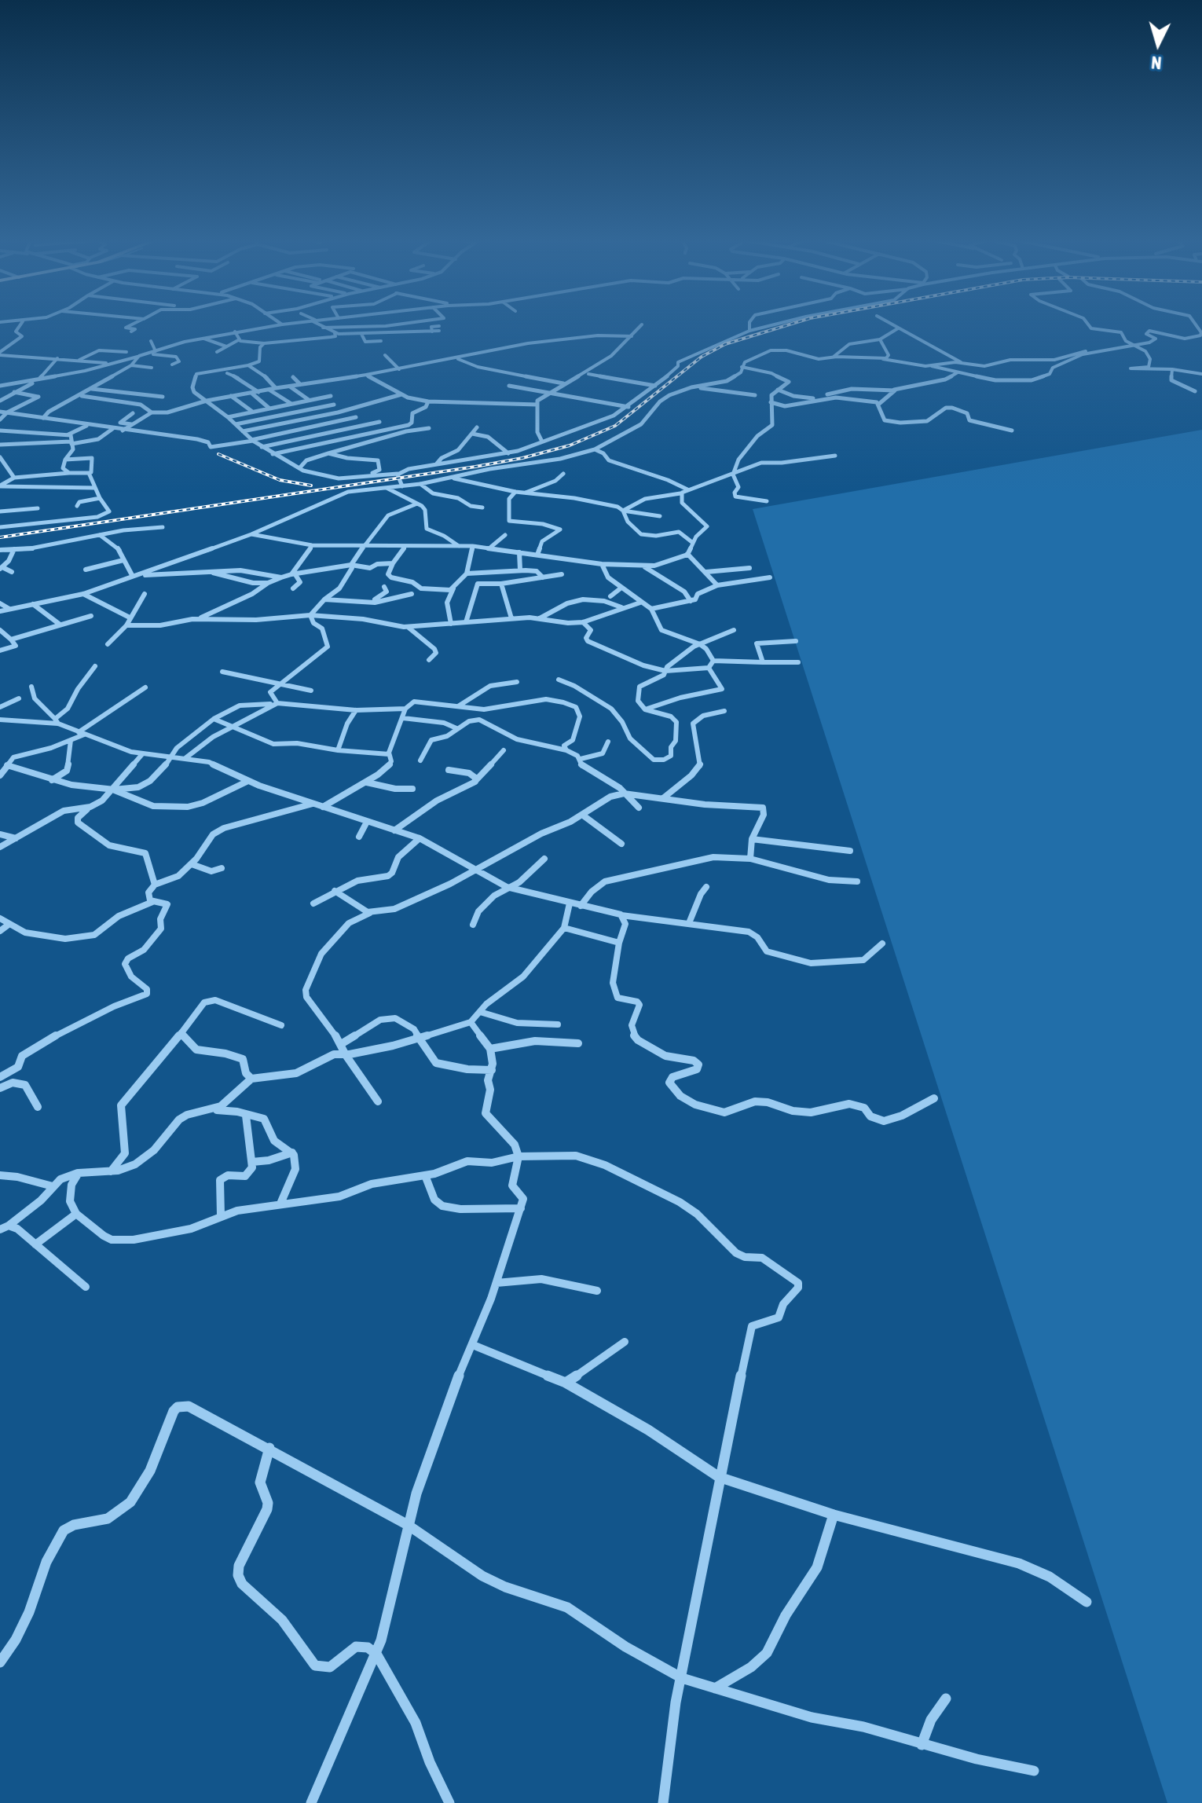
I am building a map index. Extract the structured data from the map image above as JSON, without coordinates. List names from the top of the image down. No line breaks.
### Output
{"north":"bottom"}
